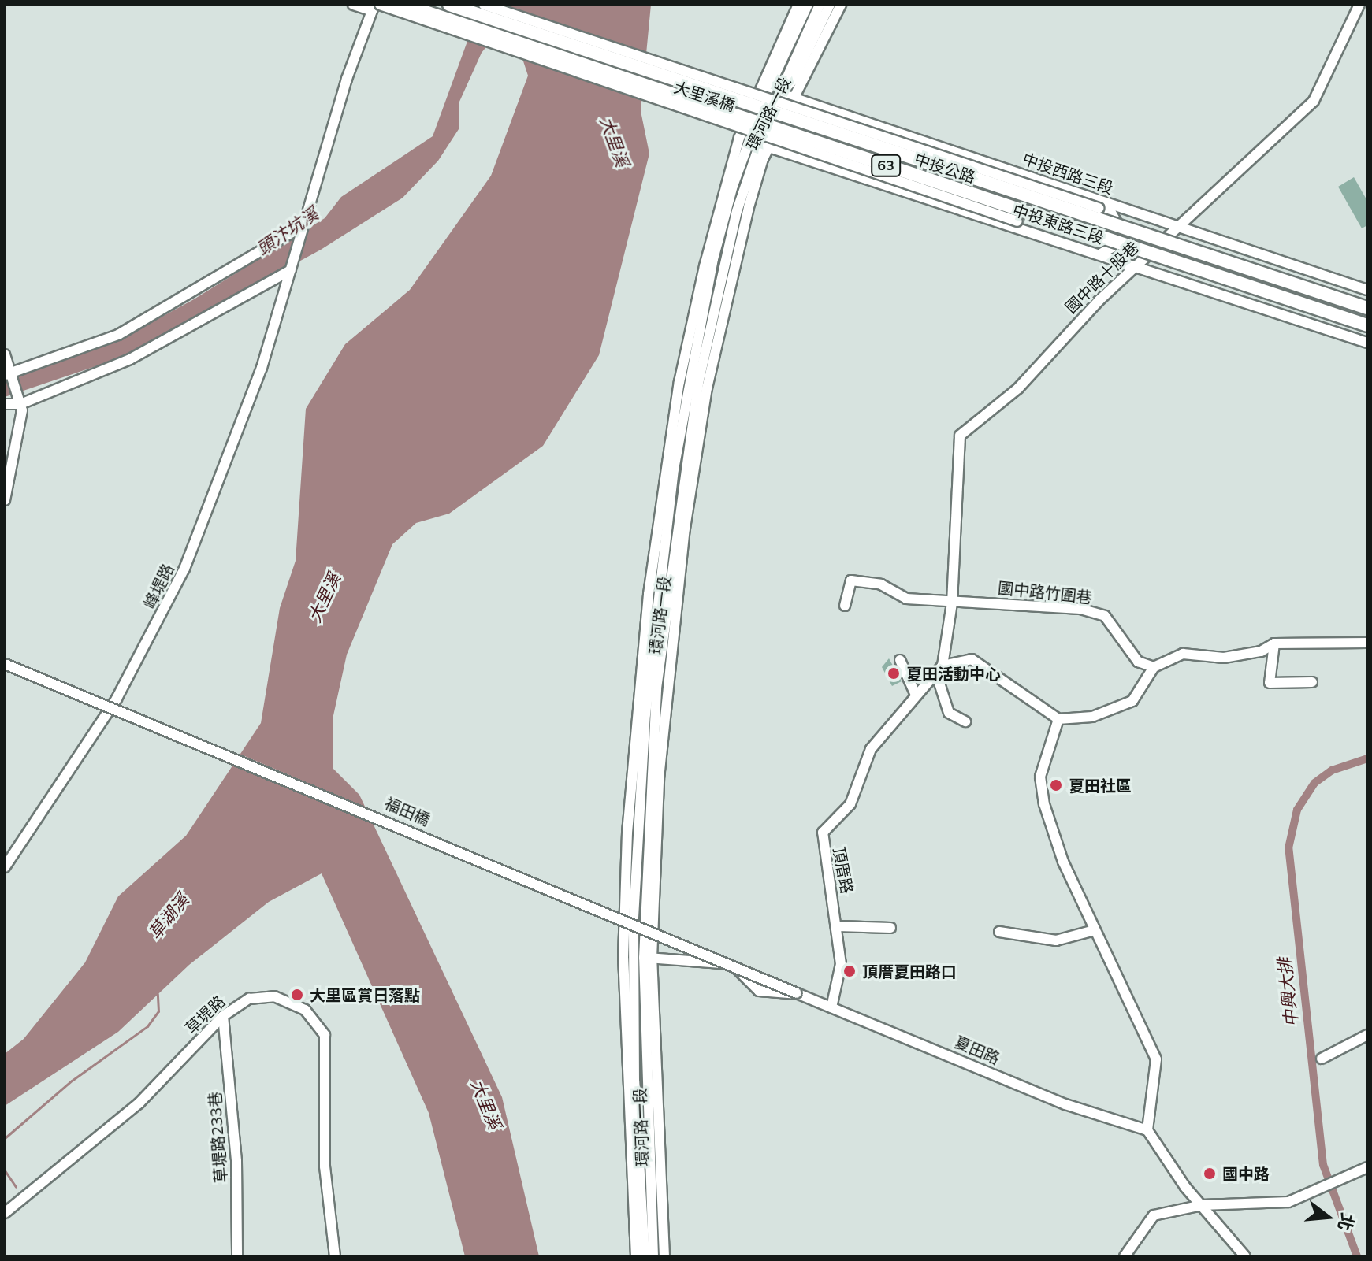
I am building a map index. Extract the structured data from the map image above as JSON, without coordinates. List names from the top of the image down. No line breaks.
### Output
{"streets":{"main road":["63","中投公路"],"street":["大里溪橋","環河路一段","中投西路三段","中投東路三段","國中路十股巷","峰堤路","國中路竹圍巷","福田橋","頂厝路","草堤路","夏田路","草堤路233巷"]},"crossings":[["大里溪橋","中投西路三段"],["大里溪橋","中投東路三段"],["環河路一段","中投西路三段"],["環河路一段","中投東路三段"],["中投西路三段","國中路十股巷"],["中投東路三段","國中路十股巷"],["國中路十股巷","國中路竹圍巷"],["福田橋","夏田路"],["頂厝路","夏田路"],["草堤路","草堤路233巷"]],"water":["大里溪","頭汴坑溪","草湖溪","中興大排"],"places":["夏田活動中心","夏田社區","頂厝夏田路口","大里區賞日落點","國中路"],"north":"right"}
